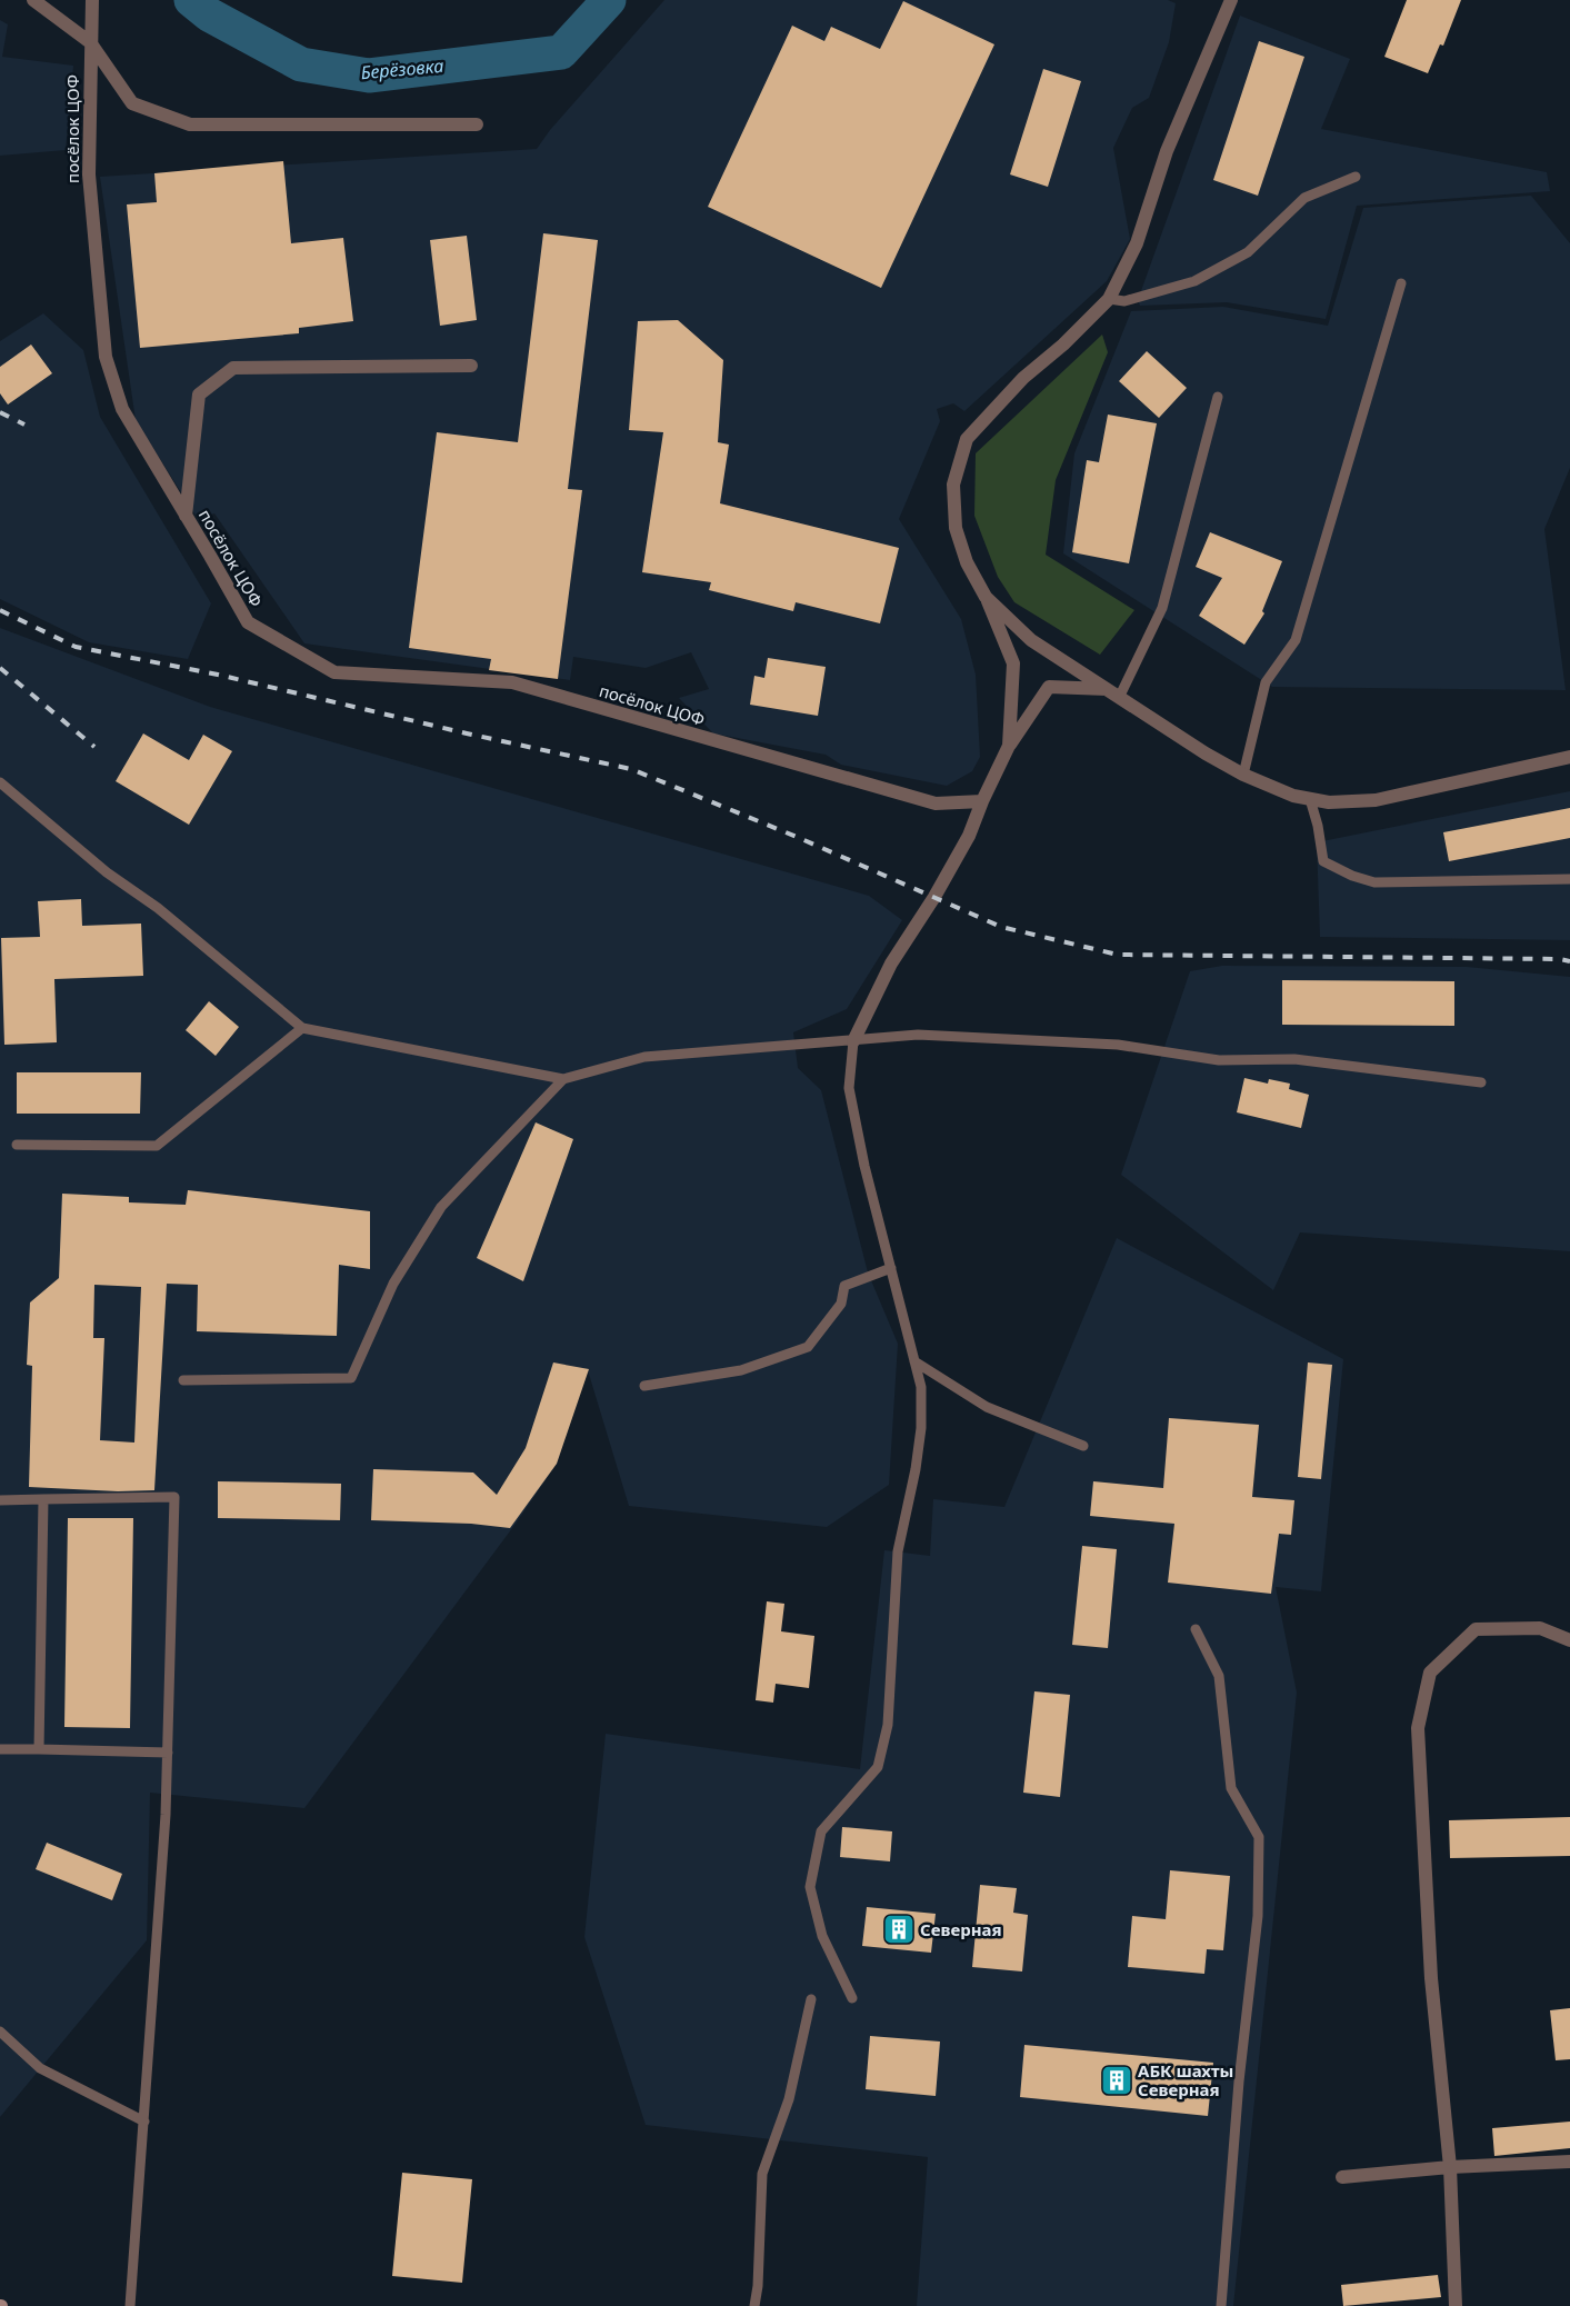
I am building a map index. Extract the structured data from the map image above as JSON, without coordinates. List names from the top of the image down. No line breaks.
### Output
{"streets":{"street":["посёлок ЦОФ"]},"water":["Берёзовка"],"places":{"building":["Северная","АБК шахты Северная"]}}
